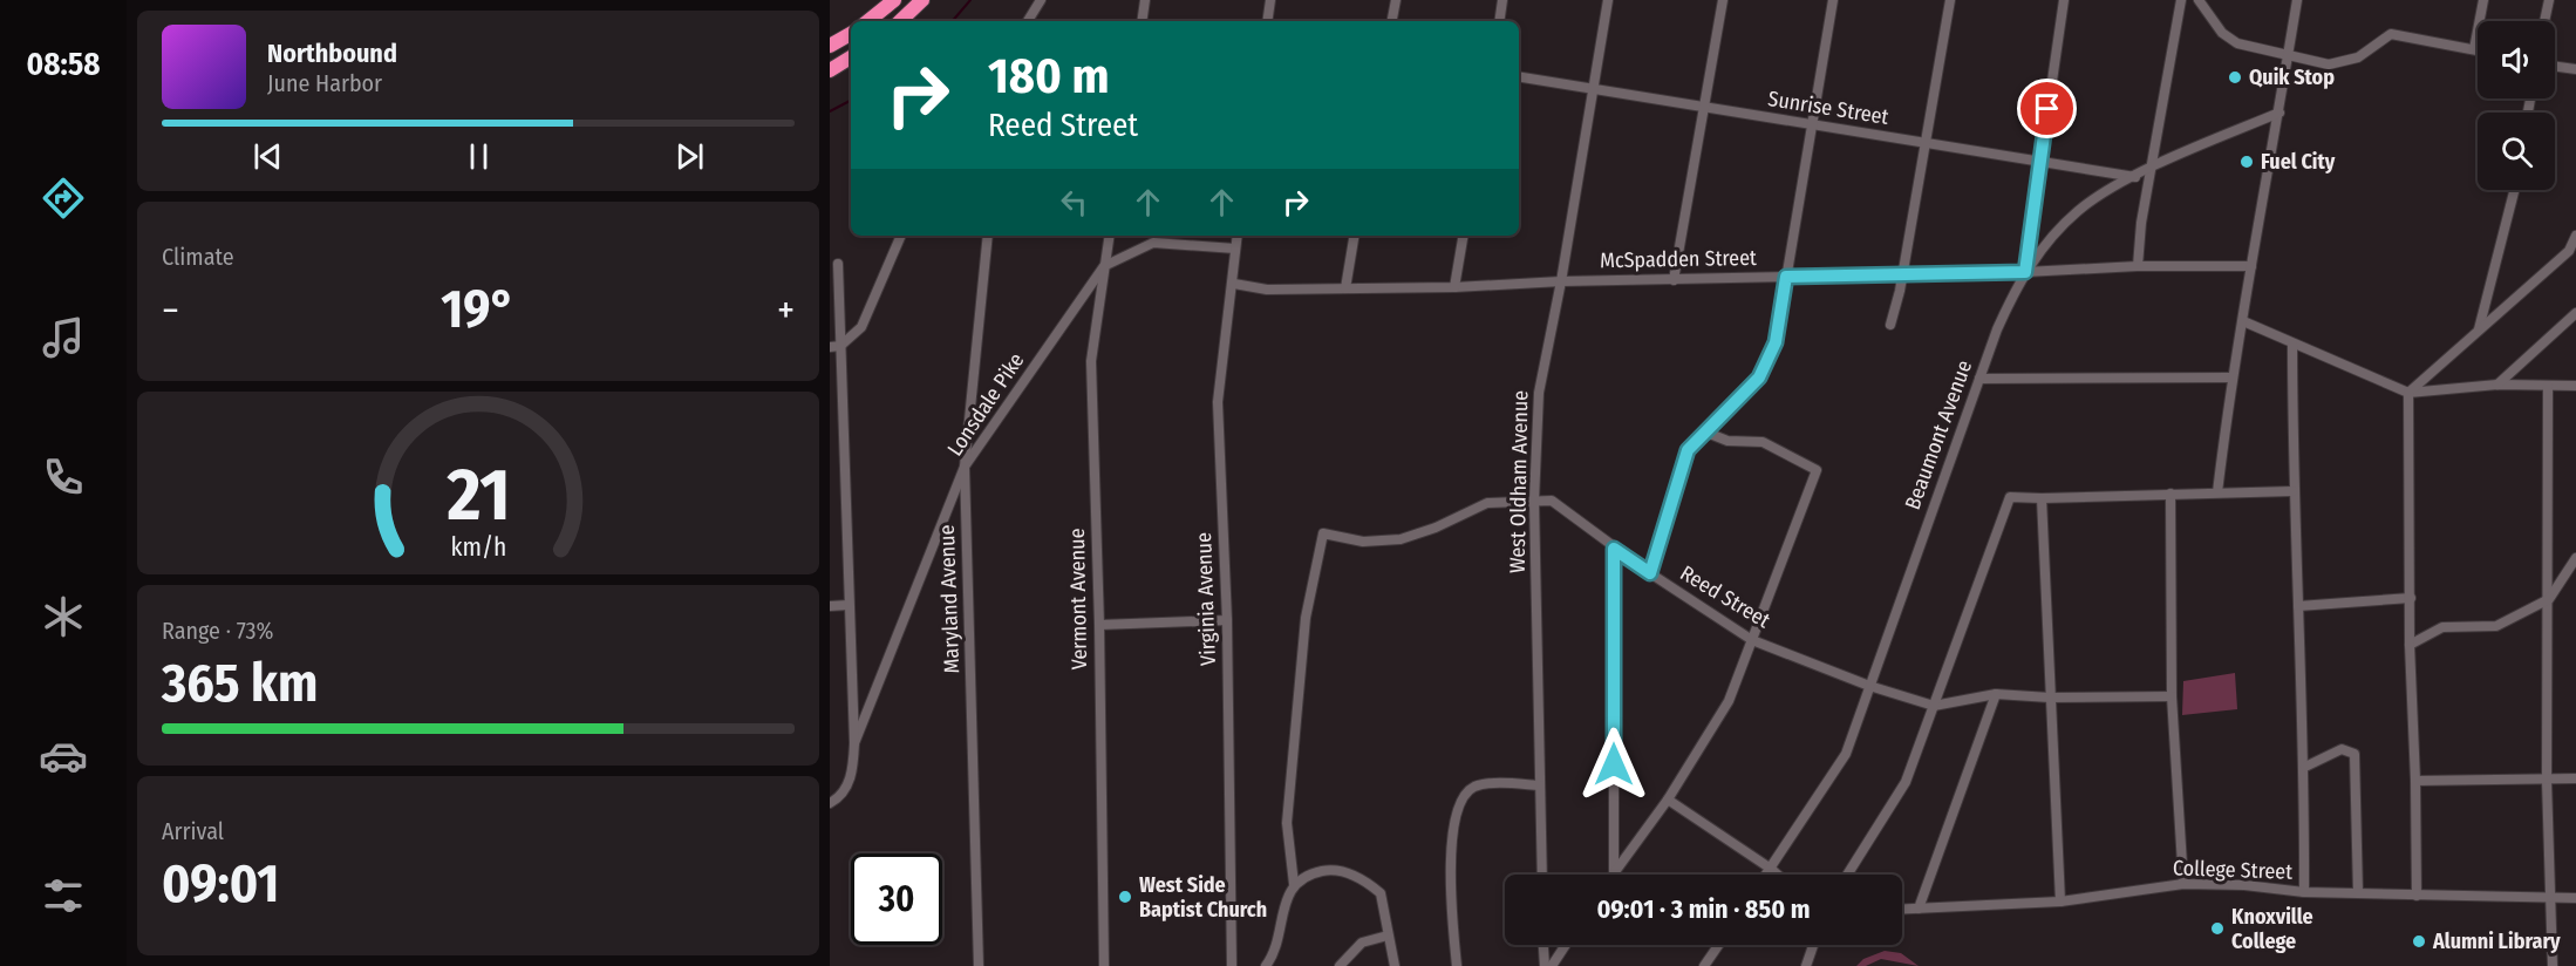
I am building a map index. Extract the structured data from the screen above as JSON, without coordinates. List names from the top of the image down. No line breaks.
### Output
{"streets":{"street":["Sunrise Street","McSpadden Street","Lonsdale Pike","Beaumont Avenue","West Oldham Avenue","Reed Street","Maryland Avenue","Vermont Avenue","Virginia Avenue","College Street"]},"crossings":[["Sunrise Street","Beaumont Avenue"],["Sunrise Street","West Oldham Avenue"],["McSpadden Street","Beaumont Avenue"],["McSpadden Street","West Oldham Avenue"],["McSpadden Street","Virginia Avenue"],["Lonsdale Pike","Maryland Avenue"],["Lonsdale Pike","Vermont Avenue"],["Lonsdale Pike","Virginia Avenue"],["Beaumont Avenue","Reed Street"],["West Oldham Avenue","Reed Street"]],"places":["Quik Stop","Fuel City","West Side Baptist Church","Knoxville College","Alumni Library"],"page":{"tabs":"08:58","turn":["180 m","Reed Street"],"song":["Northbound","June Harbor"],"tile":["Climate",["Range · 73%","365 km"],["Arrival","09:01"]],"heat":["−","19°","+"],"limit":"30","trip":"09:01 · 3 min · 850 m","gauge":["21","km/h"]}}
